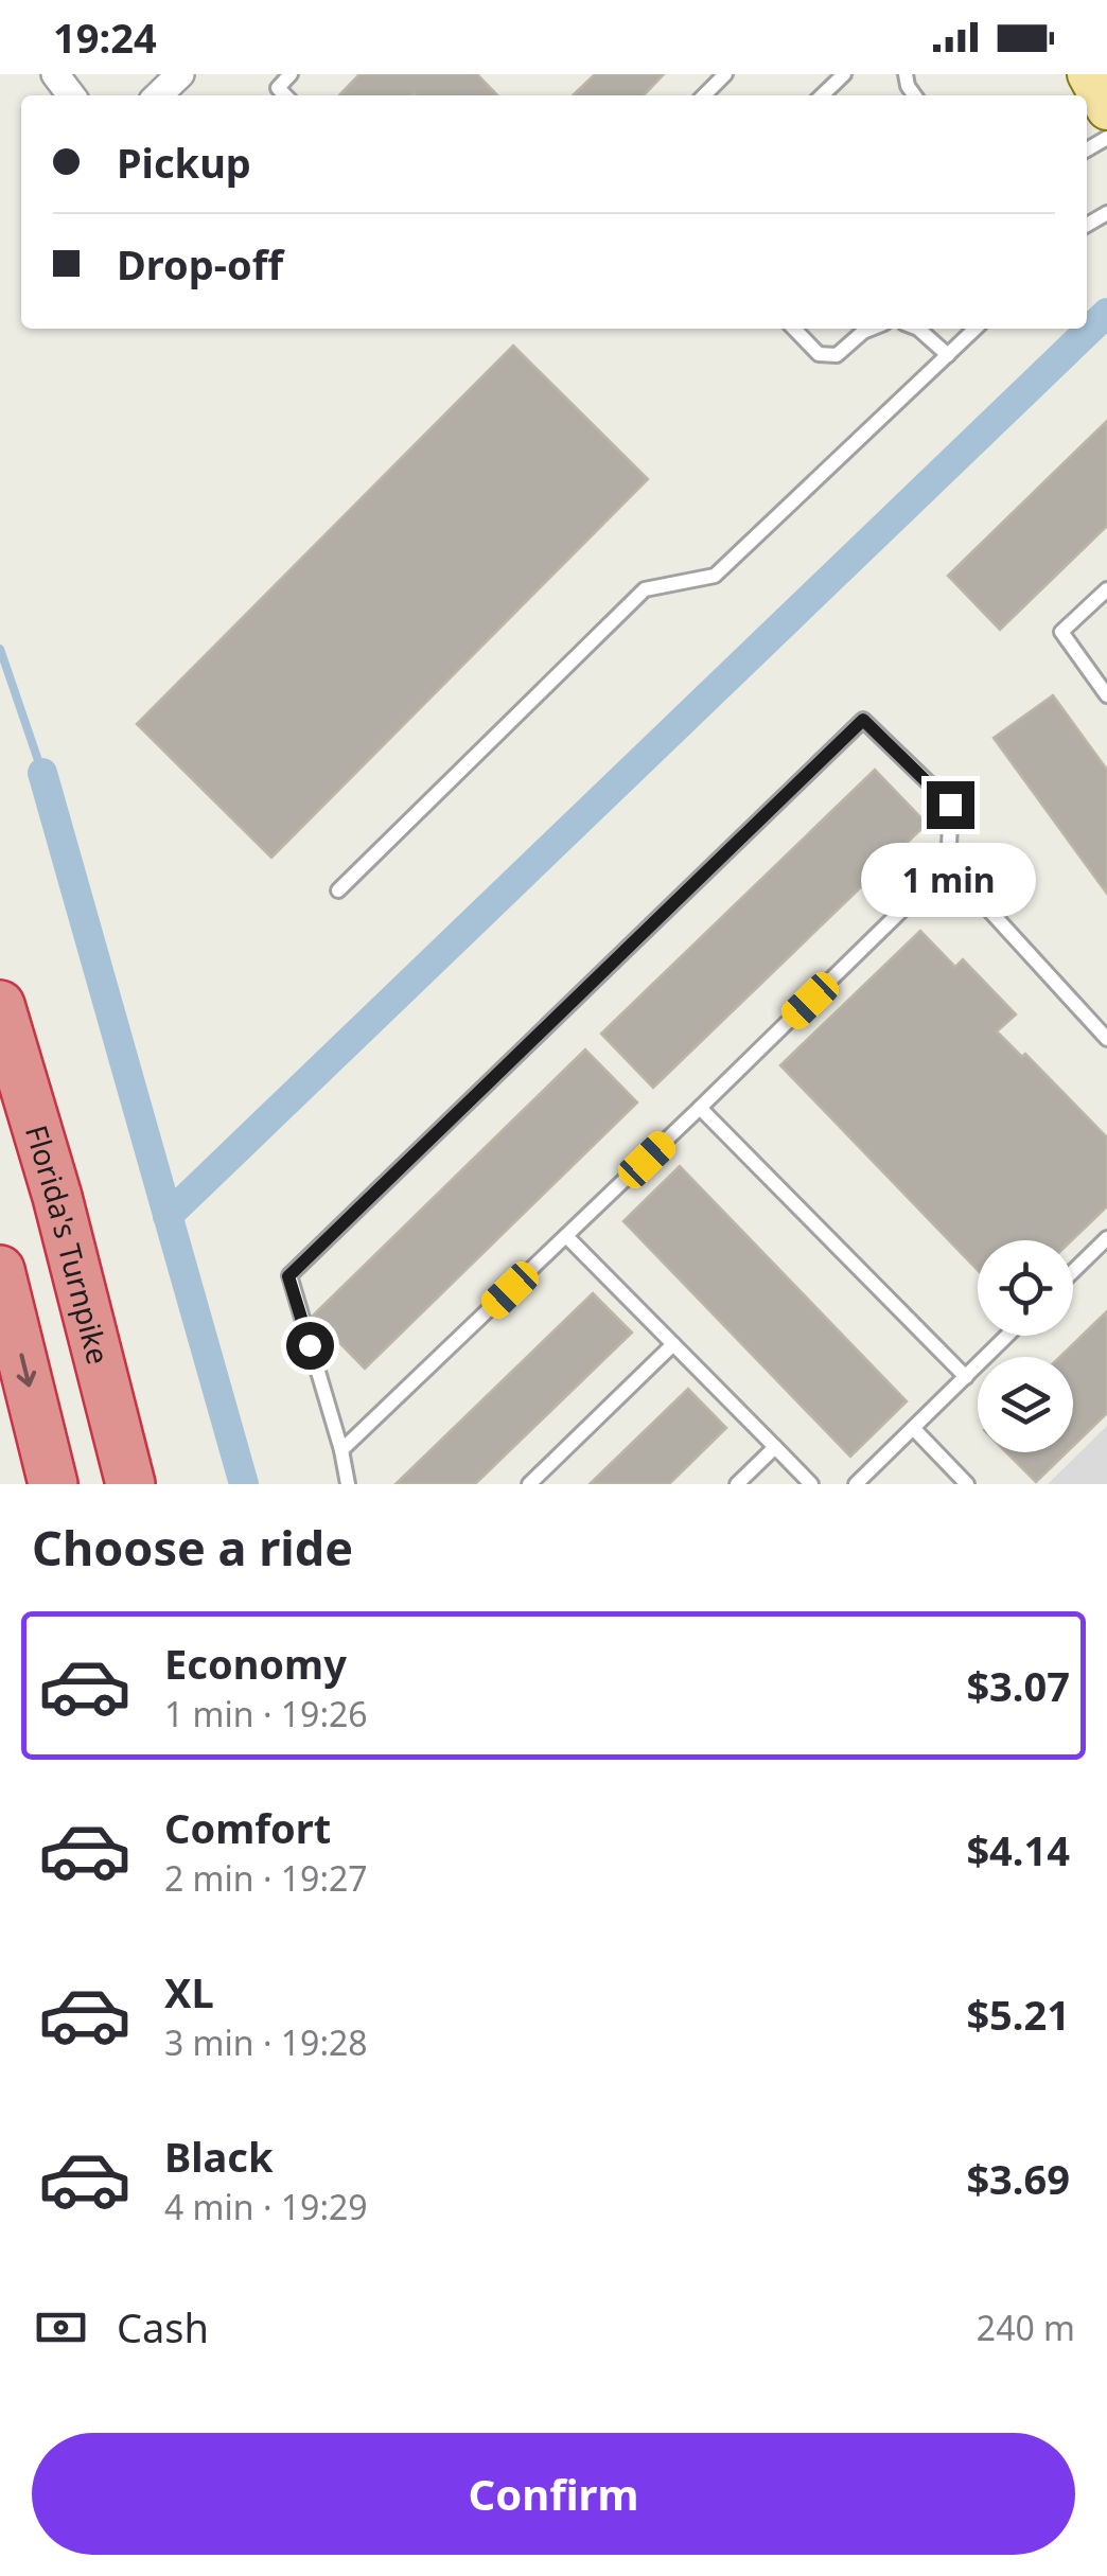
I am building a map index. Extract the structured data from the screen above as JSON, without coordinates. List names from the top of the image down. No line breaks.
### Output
{"streets":{"highway":["Florida's Turnpike"]},"page":{"status":"19:24","banner":["Pickup","Drop-off"],"bubble":"1 min","heading":"Choose a ride","list":[{"name":"Economy","note":"1 min · 19:26","value":"$3.07"},{"name":"Comfort","note":"2 min · 19:27","value":"$4.14"},{"name":"XL","note":"3 min · 19:28","value":"$5.21"},{"name":"Black","note":"4 min · 19:29","value":"$3.69"}],"pay":["Cash","240 m"],"buttons":"Confirm"}}
